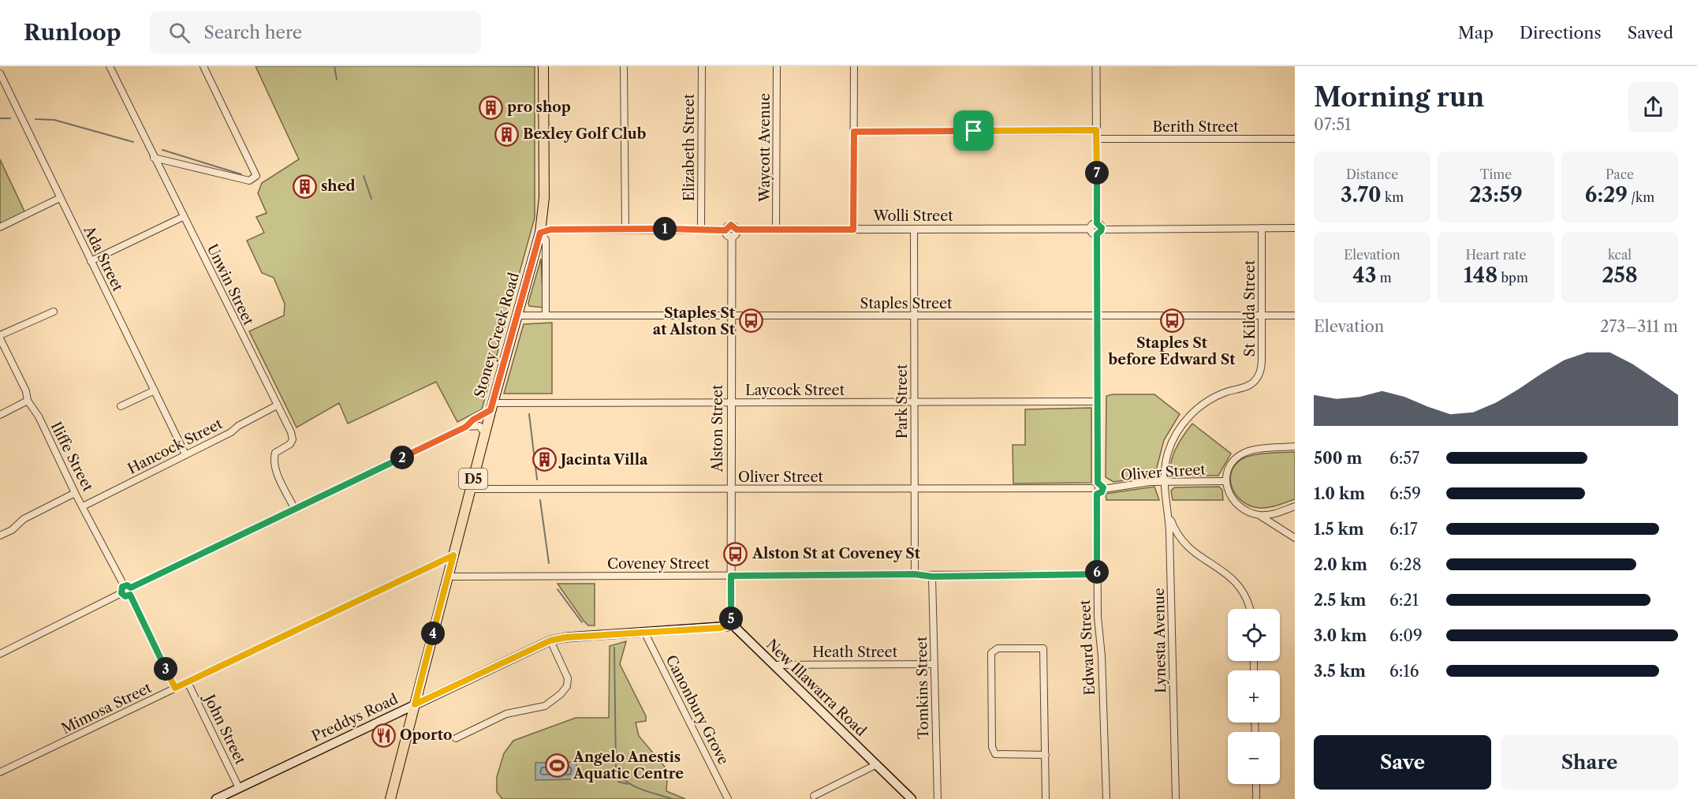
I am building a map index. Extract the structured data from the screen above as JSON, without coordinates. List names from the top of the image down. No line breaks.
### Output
{"streets":{"main road":["Stoney Creek Road","D5","New Illawarra Road","Preddys Road"],"street":["Berith Street","Elizabeth Street","Waycott Avenue","Wolli Street","Ada Street","Unwin Street","Staples Street","St Kilda Street","Laycock Street","Park Street","Alston Street","Hancock Street","Iliffe Street","Oliver Street","Coveney Street","Lynesta Avenue","Edward Street","Heath Street","Tomkins Street","Mimosa Street","Canonbury Grove","John Street"]},"crossings":[["Waycott Avenue","Wolli Street"],["Wolli Street","Park Street"],["Wolli Street","Alston Street"],["Ada Street","Hancock Street"],["Unwin Street","Hancock Street"],["Staples Street","St Kilda Street"],["Staples Street","Stoney Creek Road"],["Staples Street","Park Street"],["Staples Street","Alston Street"],["St Kilda Street","Oliver Street"],["St Kilda Street","Lynesta Avenue"],["Stoney Creek Road","Laycock Street"],["Stoney Creek Road","Oliver Street"],["Stoney Creek Road","Coveney Street"],["Stoney Creek Road","Mimosa Street"],["Stoney Creek Road","Preddys Road"],["Laycock Street","Park Street"],["Laycock Street","Alston Street"],["Park Street","Oliver Street"],["Park Street","Coveney Street"],["Alston Street","Oliver Street"],["Alston Street","Coveney Street"],["Alston Street","Preddys Road"],["Hancock Street","Iliffe Street"],["Oliver Street","Lynesta Avenue"],["Oliver Street","Edward Street"],["Coveney Street","Edward Street"],["Coveney Street","Tomkins Street"],["Heath Street","New Illawarra Road"],["Heath Street","Tomkins Street"],["New Illawarra Road","Preddys Road"],["Mimosa Street","John Street"],["Canonbury Grove","Preddys Road"],["Preddys Road","John Street"]],"places":{"building":["pro shop","Bexley Golf Club","shed","Jacinta Villa"],"bus stop":["Staples St before Edward St","Staples St at Alston St","Alston St at Coveney St"],"restaurant":["Oporto"],"sports":["Angelo Anestis Aquatic Centre"]},"page":{"header":"Runloop","search":"Search here","nav":["Map","Directions","Saved"],"heading":["Morning run","07:51"],"stats":[["Distance","3.70 km"],["Time","23:59"],["Pace","6:29 /km"],["Elevation","43 m"],["Heart rate","148 bpm"],["kcal","258"]],"pins":["7","1","2","6","5","4","3"],"chart":["Elevation","273–311 m"],"list":[{"name":"500 m","note":"6:57"},{"name":"1.0 km","note":"6:59"},{"name":"1.5 km","note":"6:17"},{"name":"2.0 km","note":"6:28"},{"name":"2.5 km","note":"6:21"},{"name":"3.0 km","note":"6:09"},{"name":"3.5 km","note":"6:16"}],"map_buttons":["+","−"],"buttons":["Save","Share"]}}
